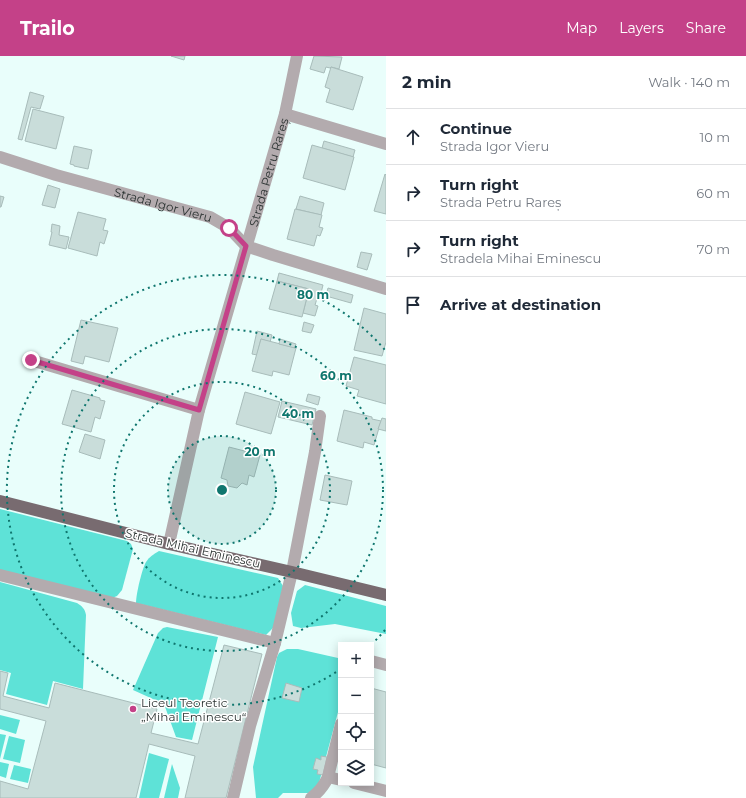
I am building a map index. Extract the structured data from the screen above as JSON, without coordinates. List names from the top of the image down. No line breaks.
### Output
{"streets":{"main road":["Strada Mihai Eminescu"],"street":["Strada Petru Rareș","Strada Igor Vieru"]},"crossings":[["Strada Petru Rareș","Strada Igor Vieru"],["Strada Petru Rareș","Strada Mihai Eminescu"]],"places":["Liceul Teoretic „Mihai Eminescu“"],"page":{"header":"Trailo","nav":["Map","Layers","Share"],"heading":["2 min","Walk · 140 m"],"list":[["Continue","Strada Igor Vieru","10 m"],["Turn right","Strada Petru Rareș","60 m"],["Turn right","Stradela Mihai Eminescu","70 m"],"Arrive at destination"],"map_buttons":["+","−"]},"rings":["80 m","60 m","40 m","20 m"]}
